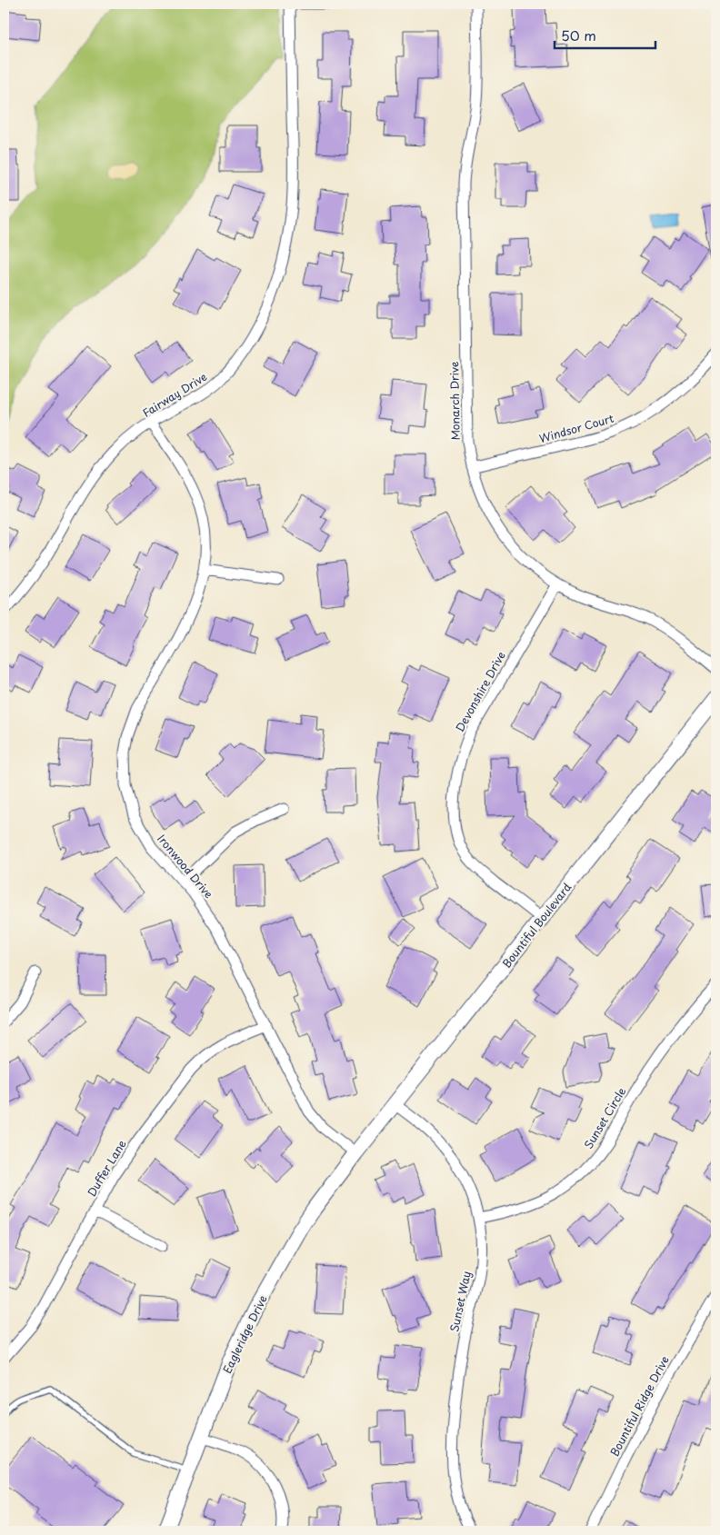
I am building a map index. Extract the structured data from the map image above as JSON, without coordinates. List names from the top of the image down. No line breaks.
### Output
{"streets":{"main road":["Bountiful Boulevard","Eagleridge Drive"],"street":["Fairway Drive","Monarch Drive","Windsor Court","Devonshire Drive","Ironwood Drive","Sunset Circle","Duffer Lane","Sunset Way","Bountiful Ridge Drive"]},"crossings":[["Fairway Drive","Ironwood Drive"],["Monarch Drive","Windsor Court"],["Monarch Drive","Devonshire Drive"],["Devonshire Drive","Bountiful Boulevard"],["Ironwood Drive","Bountiful Boulevard"],["Ironwood Drive","Duffer Lane"],["Ironwood Drive","Eagleridge Drive"],["Bountiful Boulevard","Sunset Way"],["Bountiful Boulevard","Eagleridge Drive"],["Sunset Circle","Sunset Way"]],"scale_bar":"50 m"}
